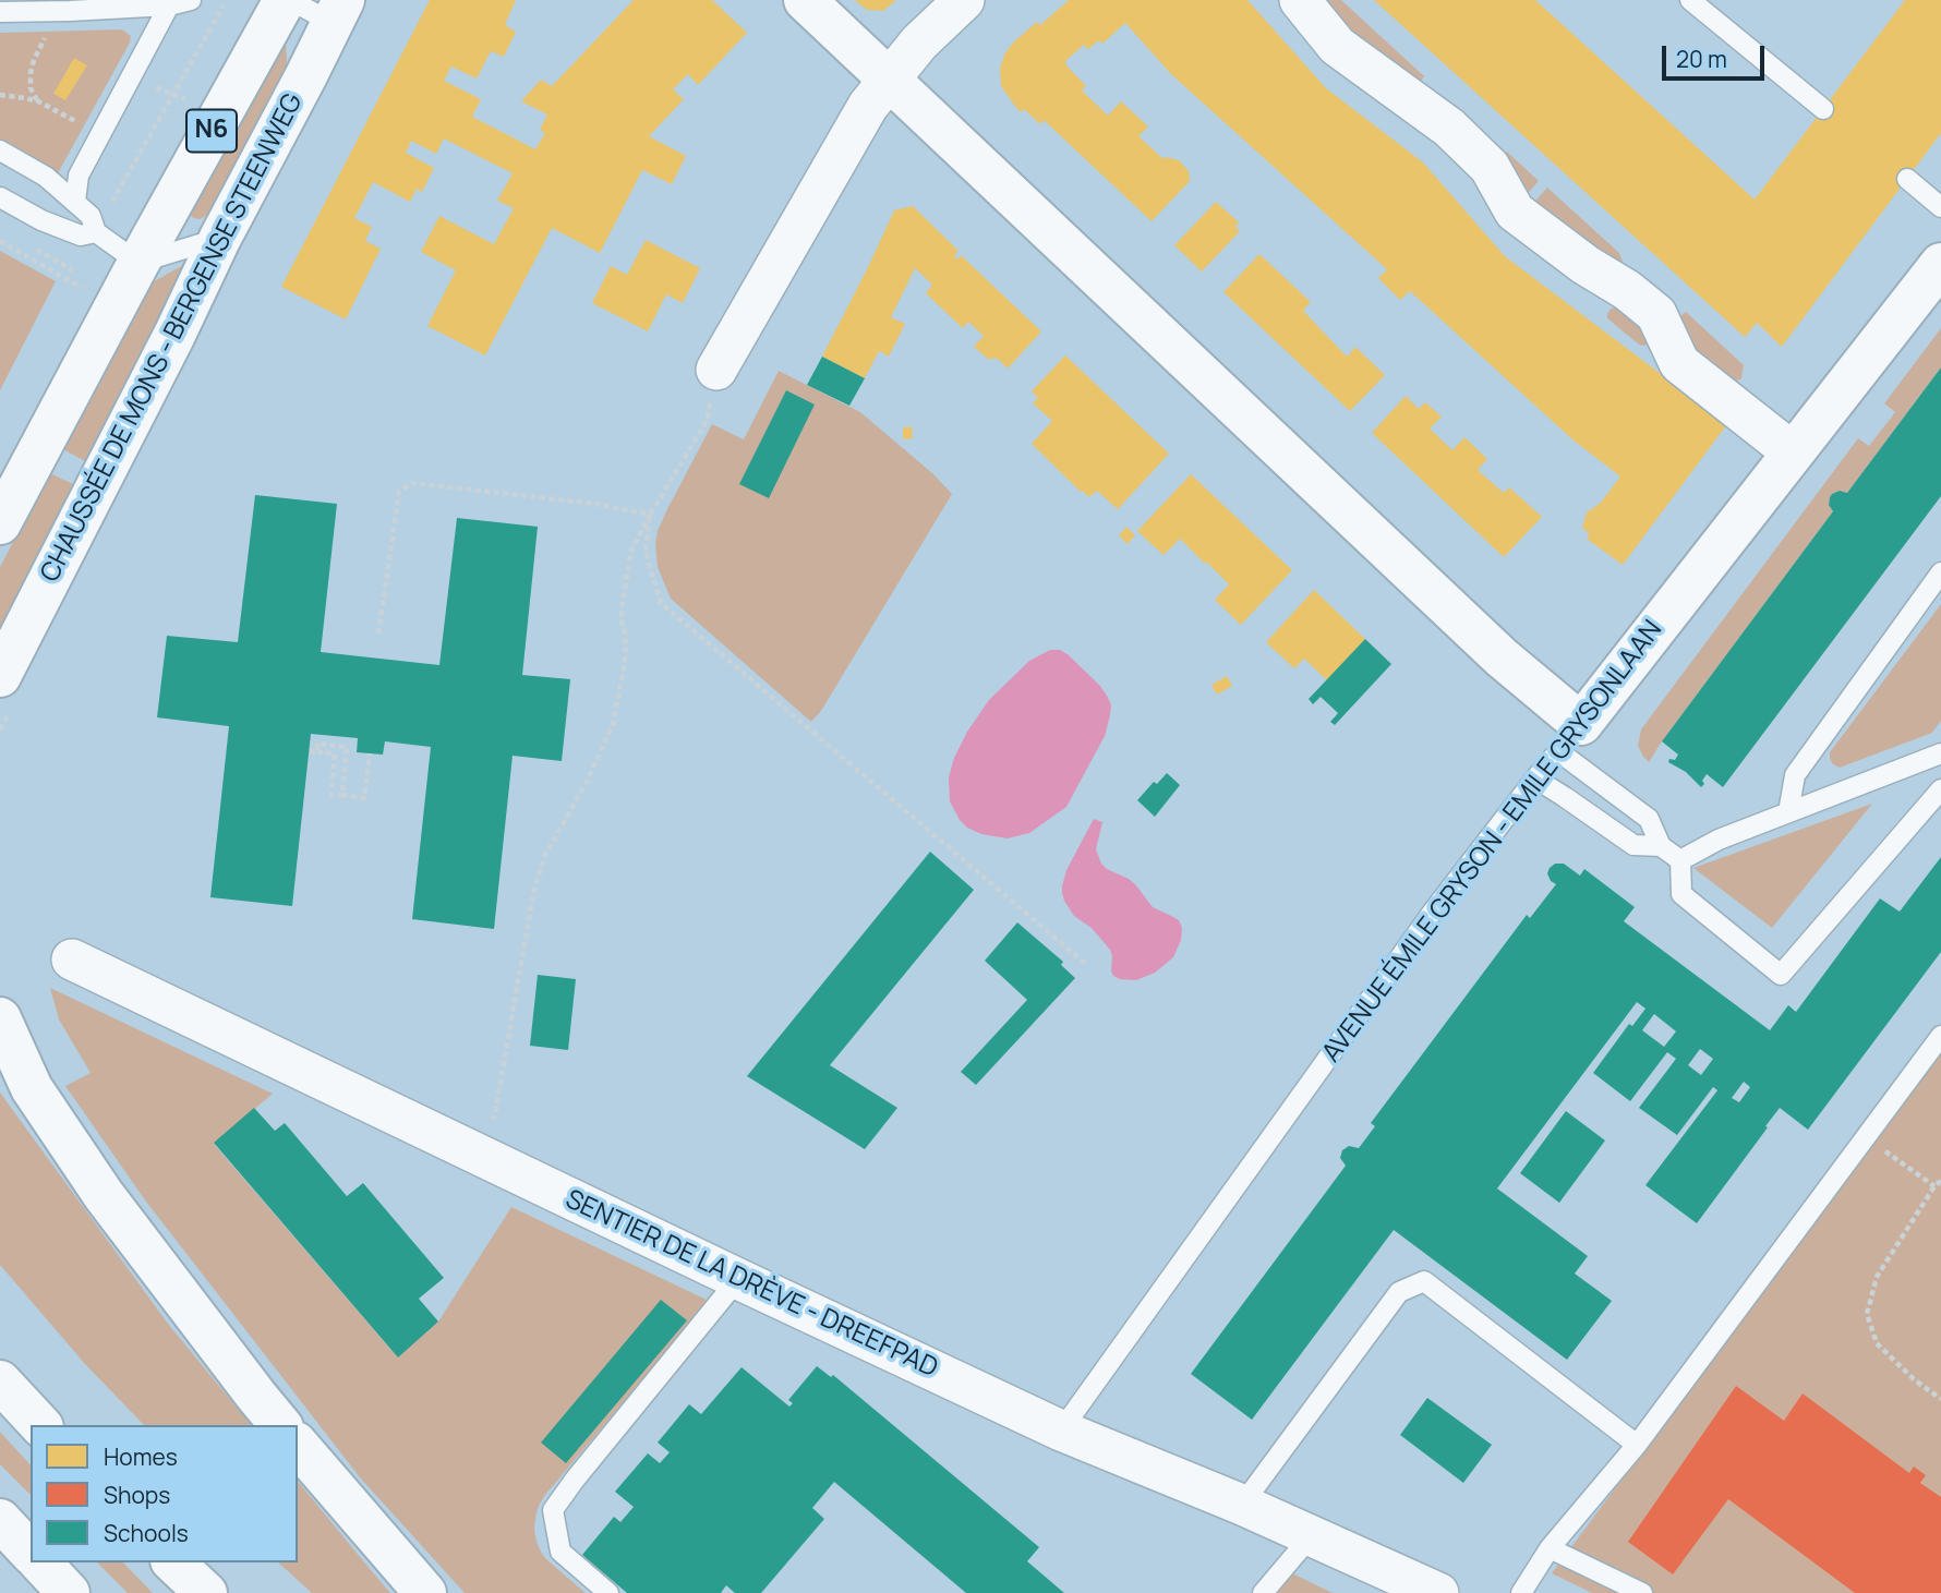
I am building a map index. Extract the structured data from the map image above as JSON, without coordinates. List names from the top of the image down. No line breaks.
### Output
{"streets":{"main road":["N6","CHAUSSÉE DE MONS - BERGENSE STEENWEG","AVENUE ÉMILE GRYSON - EMILE GRYSONLAAN"],"street":["SENTIER DE LA DRÈVE - DREEFPAD"]},"crossings":[["AVENUE ÉMILE GRYSON - EMILE GRYSONLAAN","SENTIER DE LA DRÈVE - DREEFPAD"]],"legend":["Homes","Shops","Schools"],"scale_bar":"20 m"}
